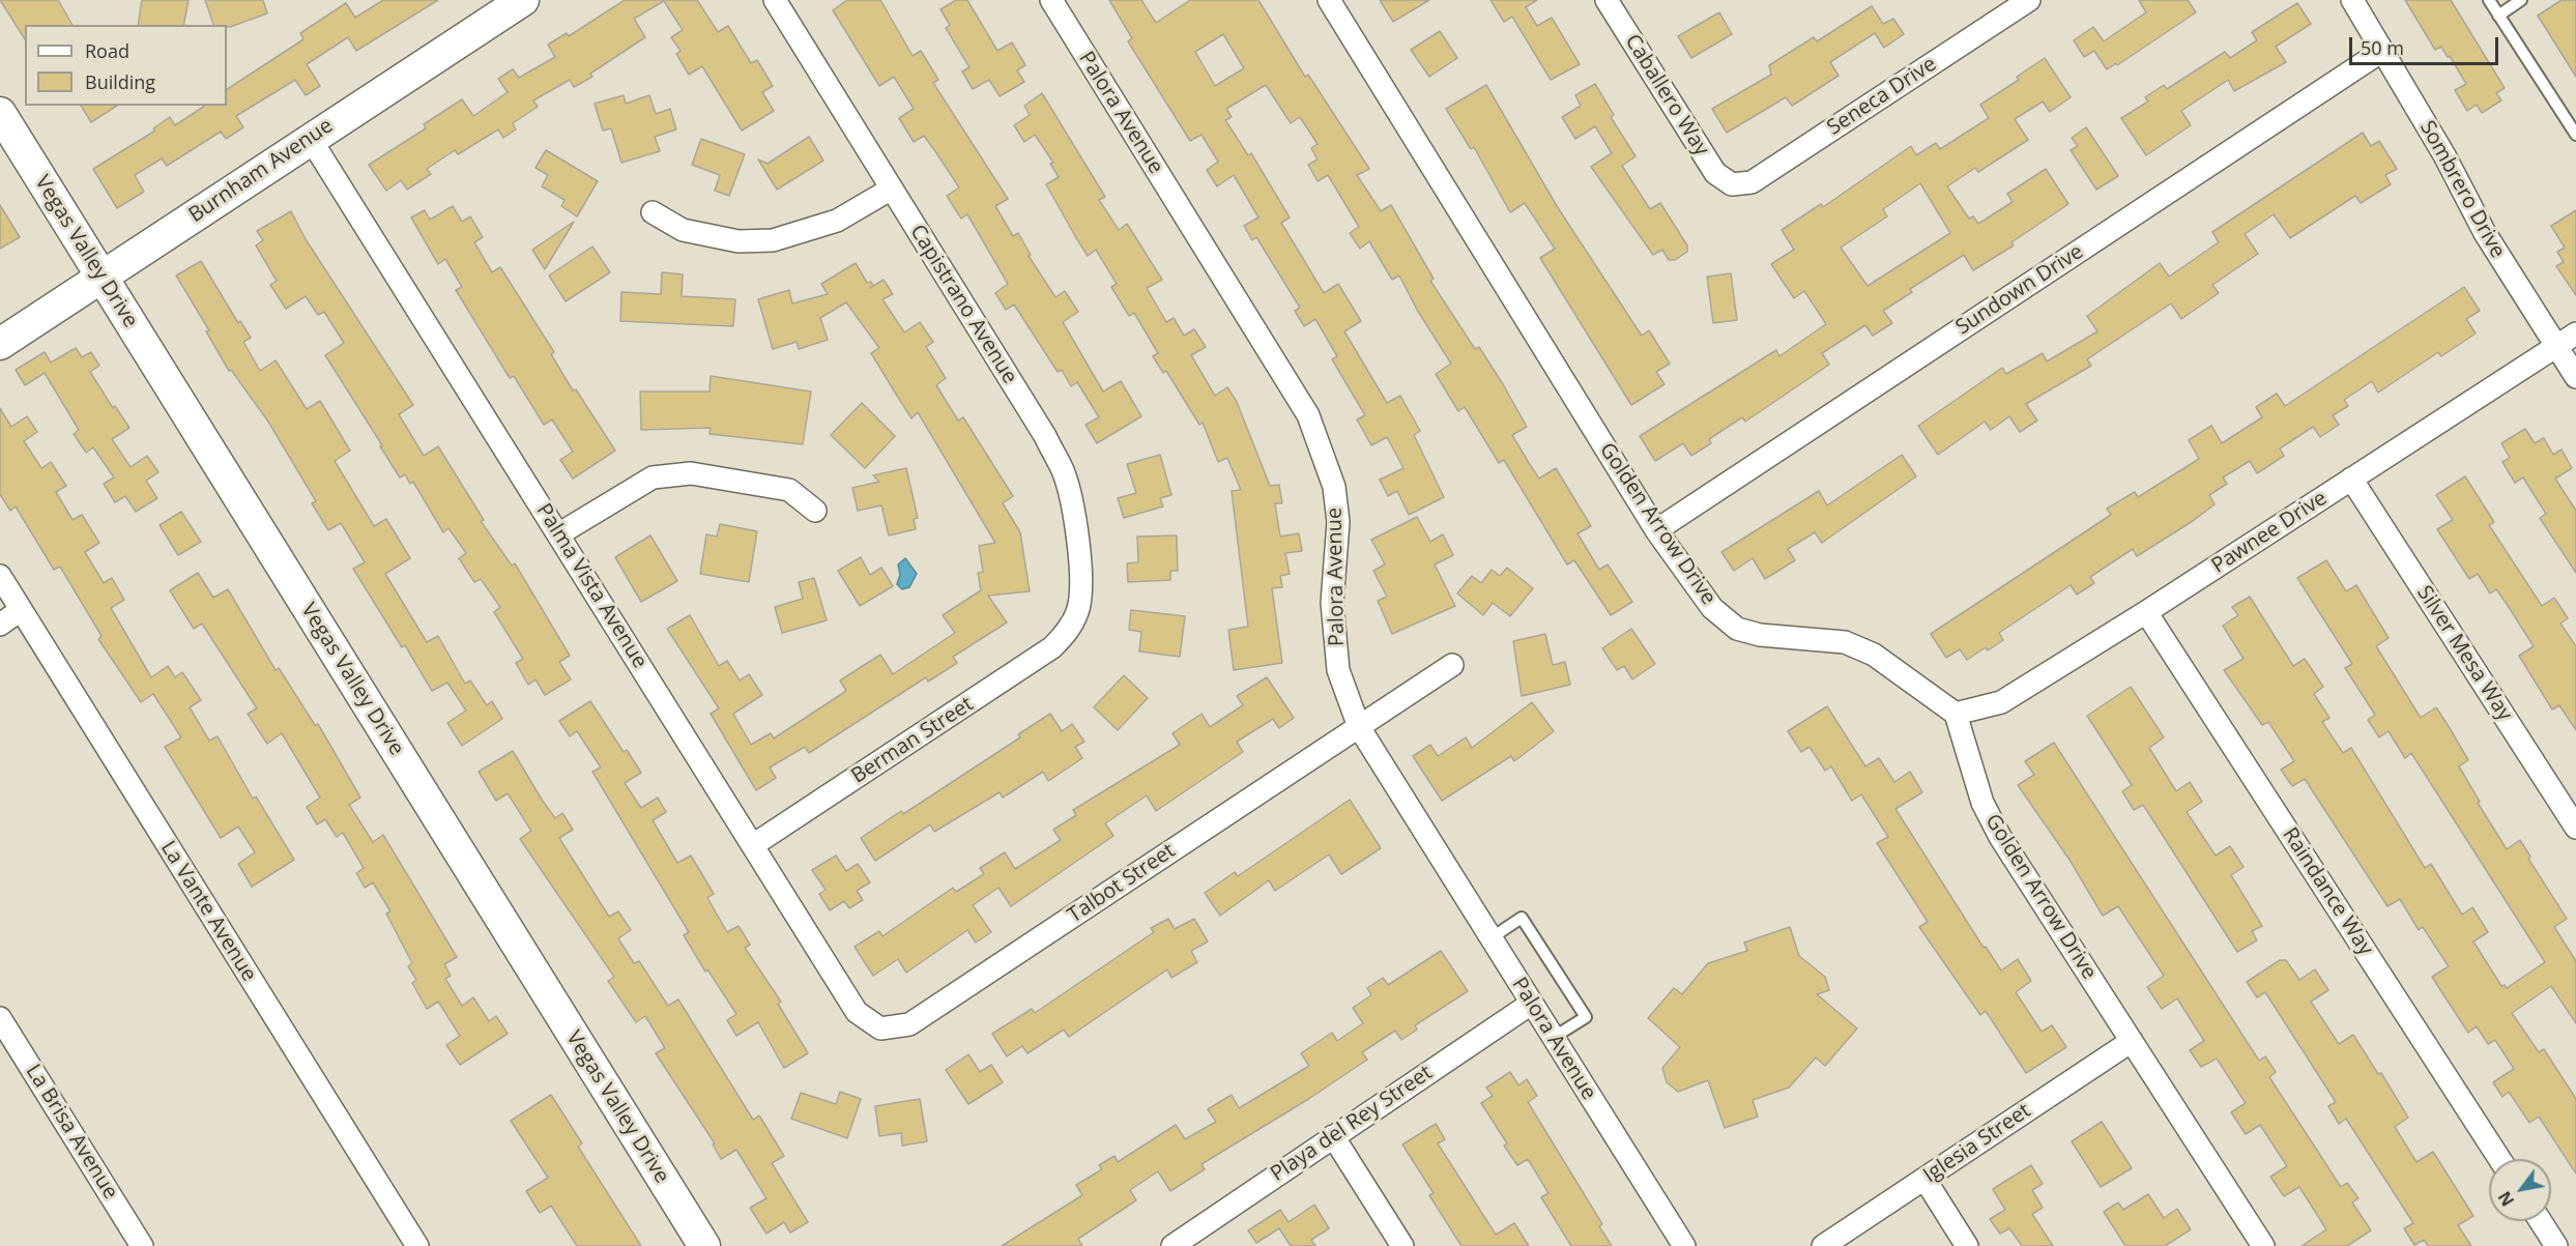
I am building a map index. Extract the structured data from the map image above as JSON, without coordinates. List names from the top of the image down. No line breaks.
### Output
{"streets":{"street":["Caballero Way","Seneca Drive","Palora Avenue","Burnham Avenue","Sombrero Drive","Vegas Valley Drive","Sundown Drive","Capistrano Avenue","Golden Arrow Drive","Pawnee Drive","Palma Vista Avenue","Silver Mesa Way","Berman Street","Talbot Street","Raindance Way","La Vante Avenue","Playa del Rey Street","La Brisa Avenue","Iglesia Street"]},"crossings":[["Caballero Way","Seneca Drive"],["Palora Avenue","Talbot Street"],["Palora Avenue","Playa del Rey Street"],["Burnham Avenue","Vegas Valley Drive"],["Burnham Avenue","Palma Vista Avenue"],["Sombrero Drive","Sundown Drive"],["Sombrero Drive","Pawnee Drive"],["Sundown Drive","Golden Arrow Drive"],["Capistrano Avenue","Berman Street"],["Golden Arrow Drive","Pawnee Drive"],["Golden Arrow Drive","Iglesia Street"],["Pawnee Drive","Silver Mesa Way"],["Pawnee Drive","Raindance Way"],["Palma Vista Avenue","Berman Street"],["Palma Vista Avenue","Talbot Street"]],"legend":["Road","Building"],"scale_bar":"50 m","north":"bottom left"}
